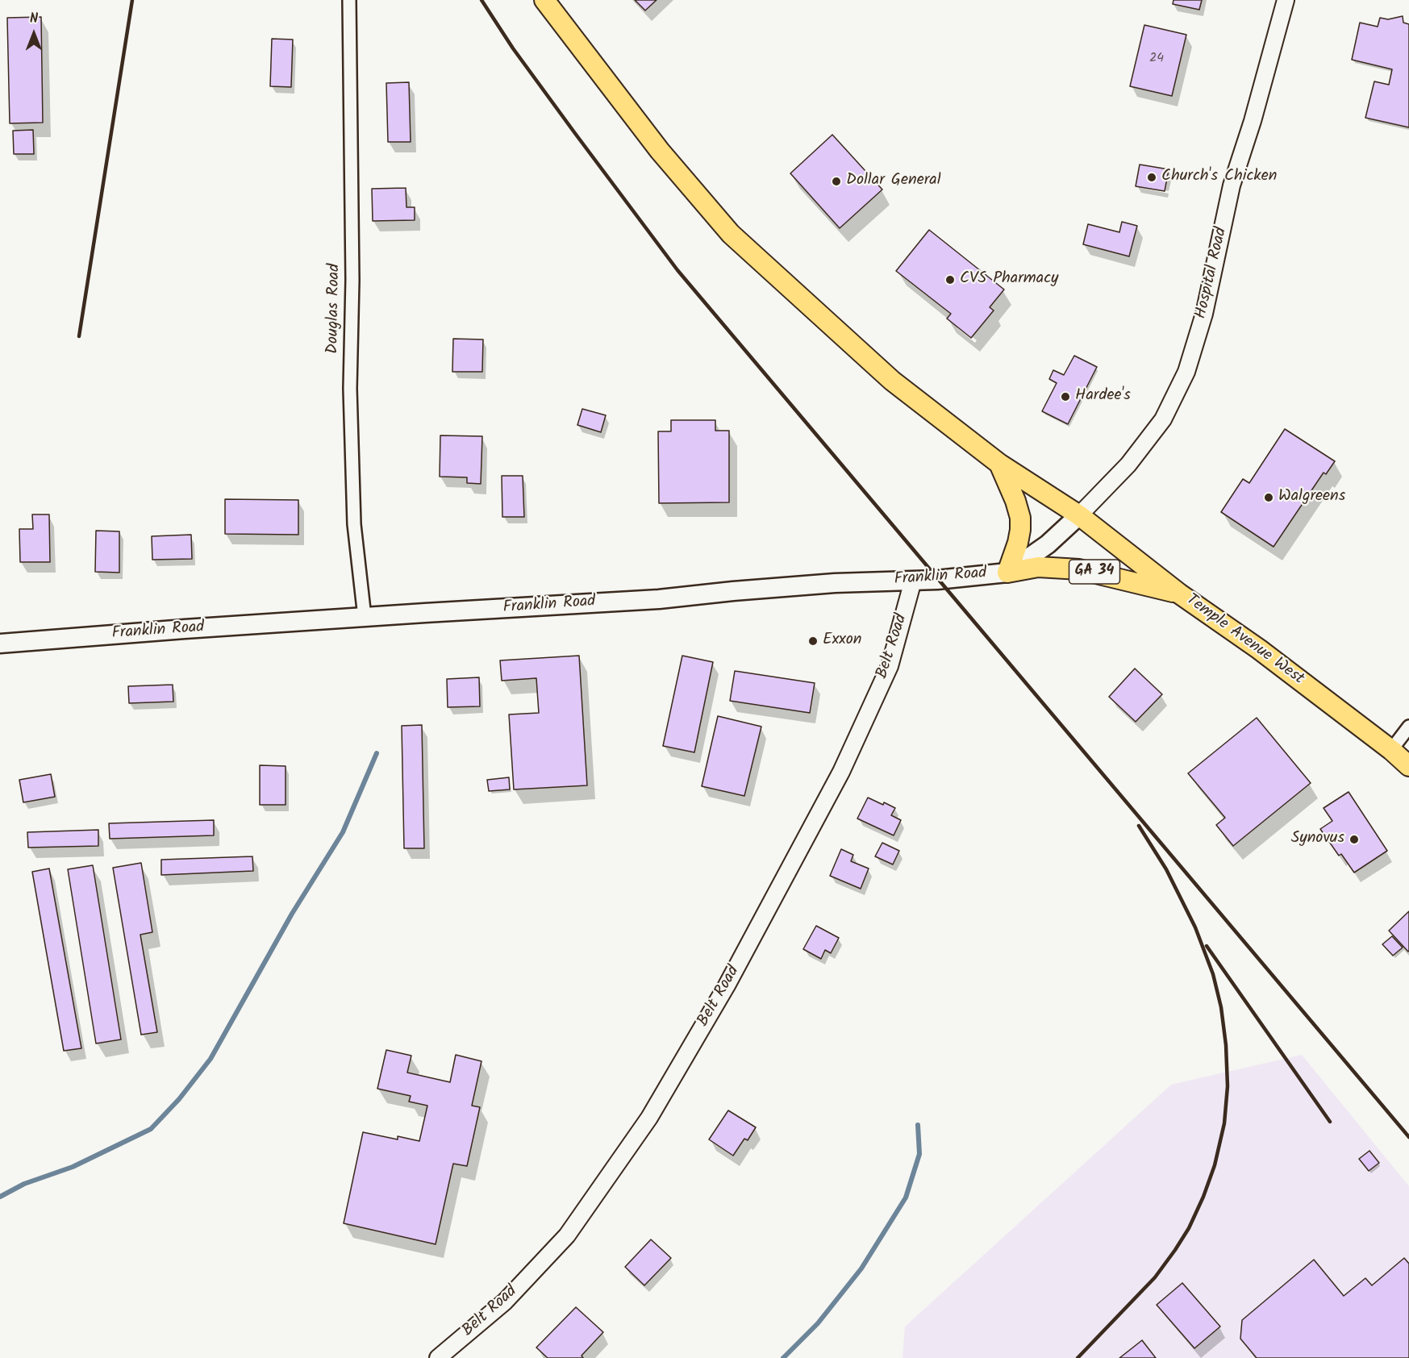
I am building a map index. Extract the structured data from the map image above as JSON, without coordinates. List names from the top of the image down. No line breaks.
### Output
{"streets":{"main road":["GA 34","Franklin Road","Temple Avenue West"],"street":["Hospital Road","Douglas Road","Belt Road"]},"crossings":[["Hospital Road","Franklin Road"],["Hospital Road","Temple Avenue West"],["Douglas Road","Franklin Road"],["GA 34","Franklin Road"],["GA 34","Temple Avenue West"],["Franklin Road","Temple Avenue West"],["Franklin Road","Belt Road"]],"places":["Church's Chicken","Dollar General","CVS Pharmacy","Hardee's","Walgreens","Exxon","Synovus"],"house_numbers":["24"],"north":"top"}
